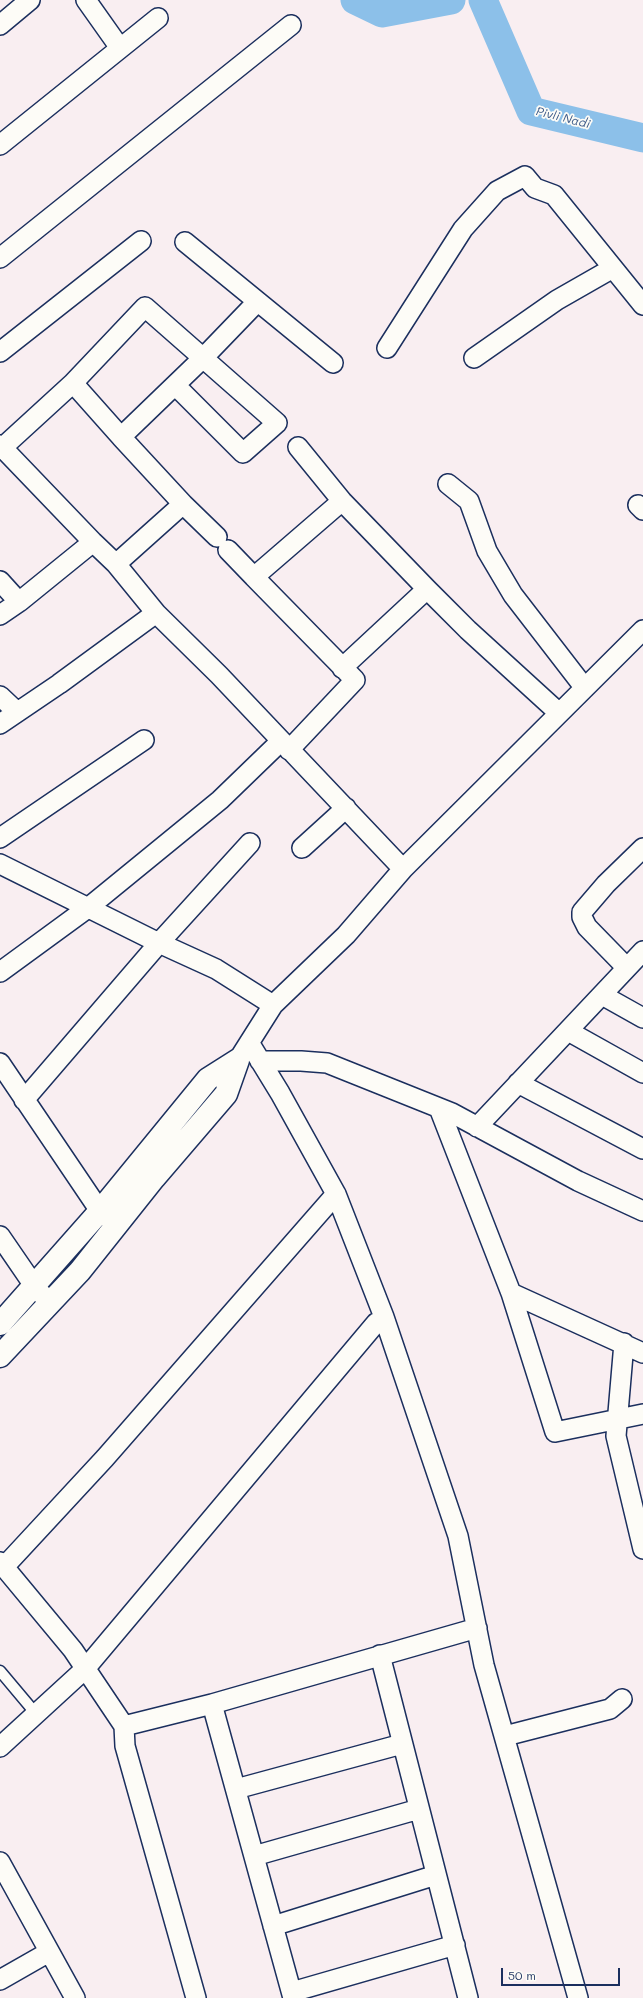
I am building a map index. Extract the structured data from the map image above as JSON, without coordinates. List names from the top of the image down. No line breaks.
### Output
{"water":["Pivli Nadi"],"scale_bar":"50 m"}
